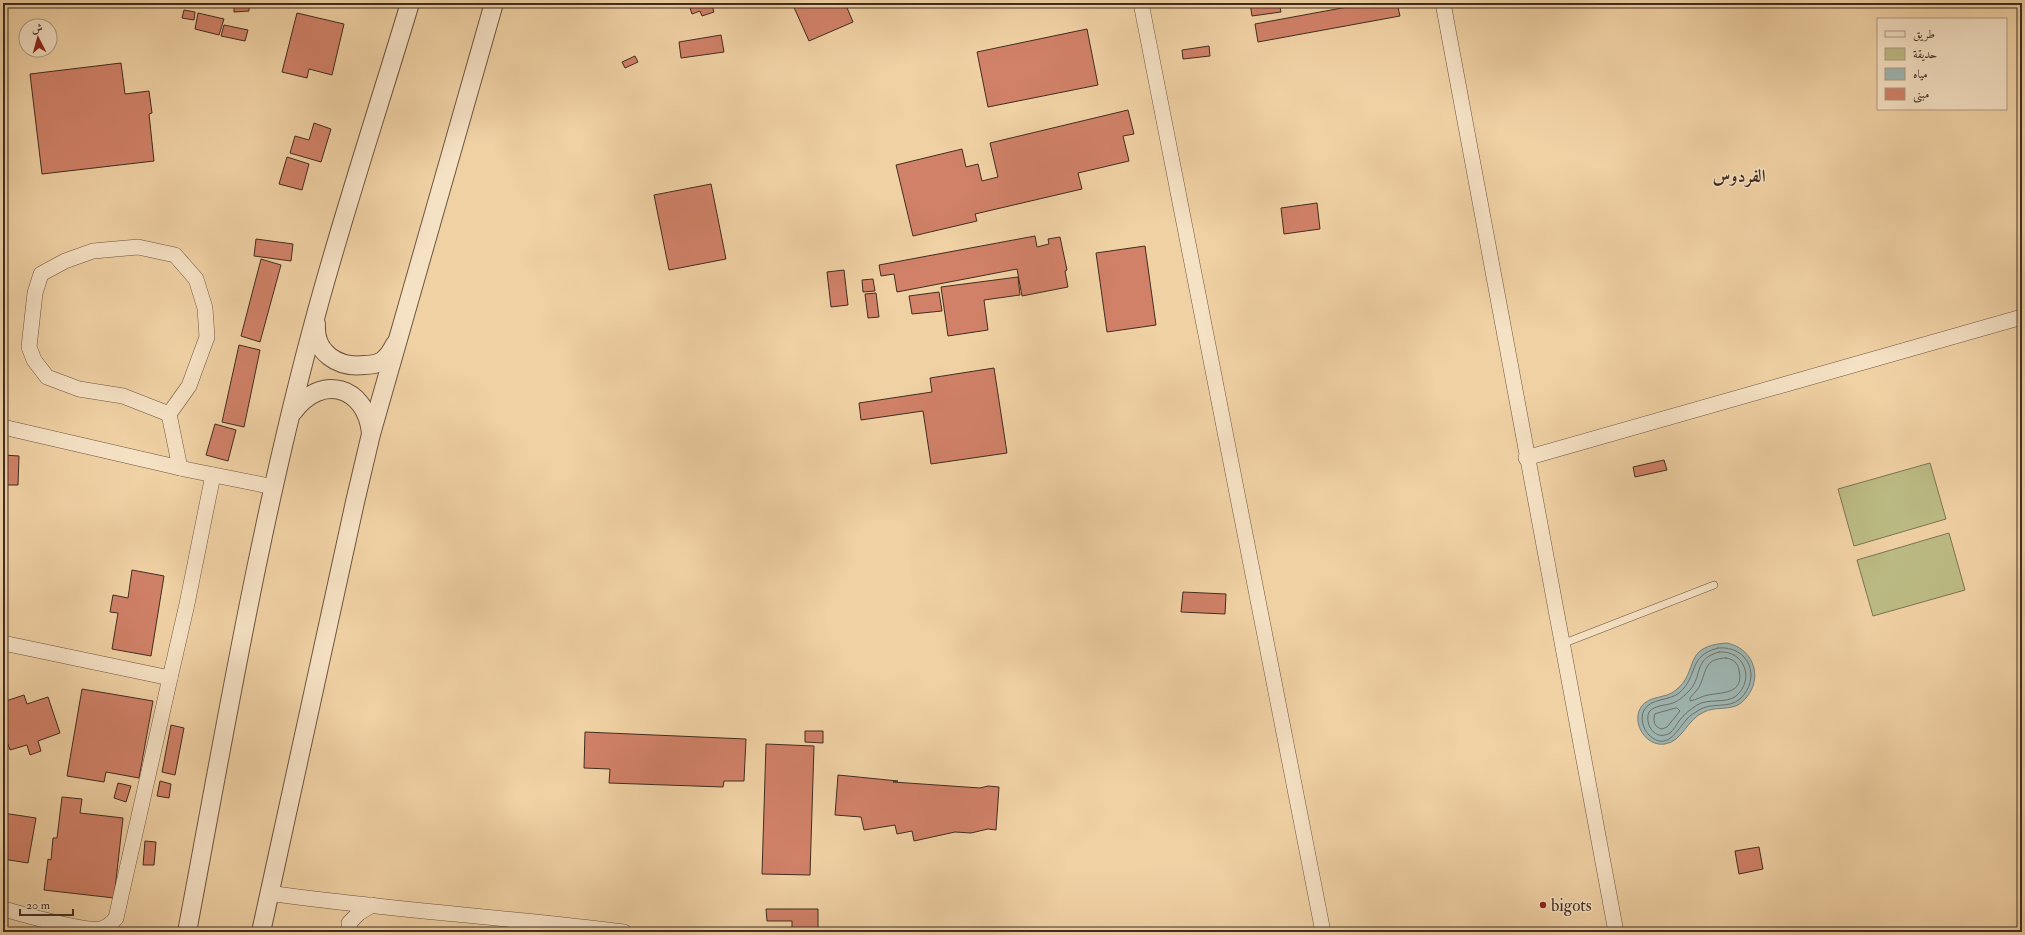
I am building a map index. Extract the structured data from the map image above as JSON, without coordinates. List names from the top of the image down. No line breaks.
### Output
{"districts":["الفردوس"],"places":["bigots"],"legend":["طريق","حديقة","مياه","مبنى"],"scale_bar":"20 m","north":"top"}
